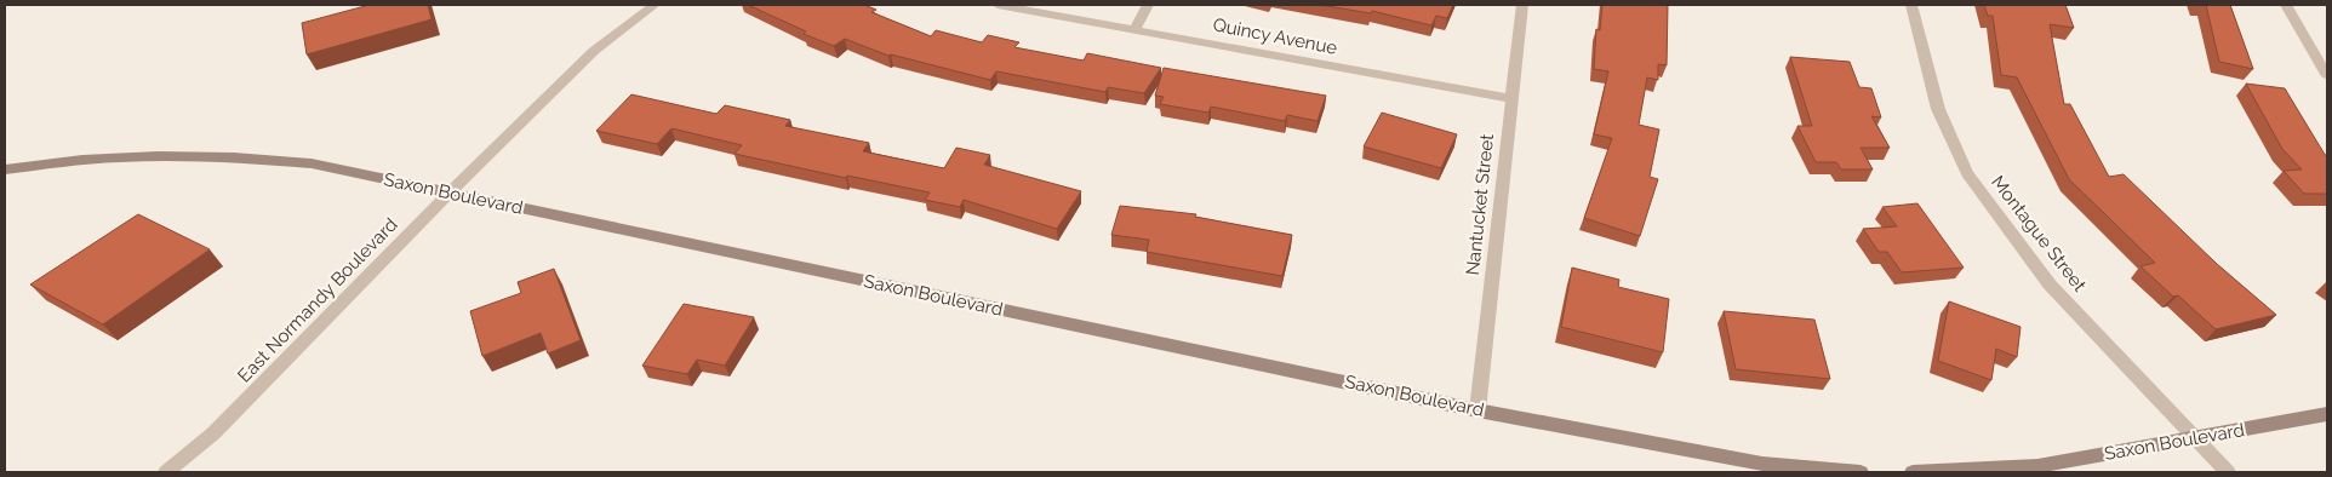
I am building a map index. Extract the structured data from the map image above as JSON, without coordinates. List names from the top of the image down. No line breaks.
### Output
{"streets":{"main road":["Saxon Boulevard"],"street":["Quincy Avenue","Nantucket Street","Montague Street","East Normandy Boulevard"]},"crossings":[["Quincy Avenue","Nantucket Street"],["Saxon Boulevard","Nantucket Street"],["Saxon Boulevard","Montague Street"],["Saxon Boulevard","East Normandy Boulevard"]]}
